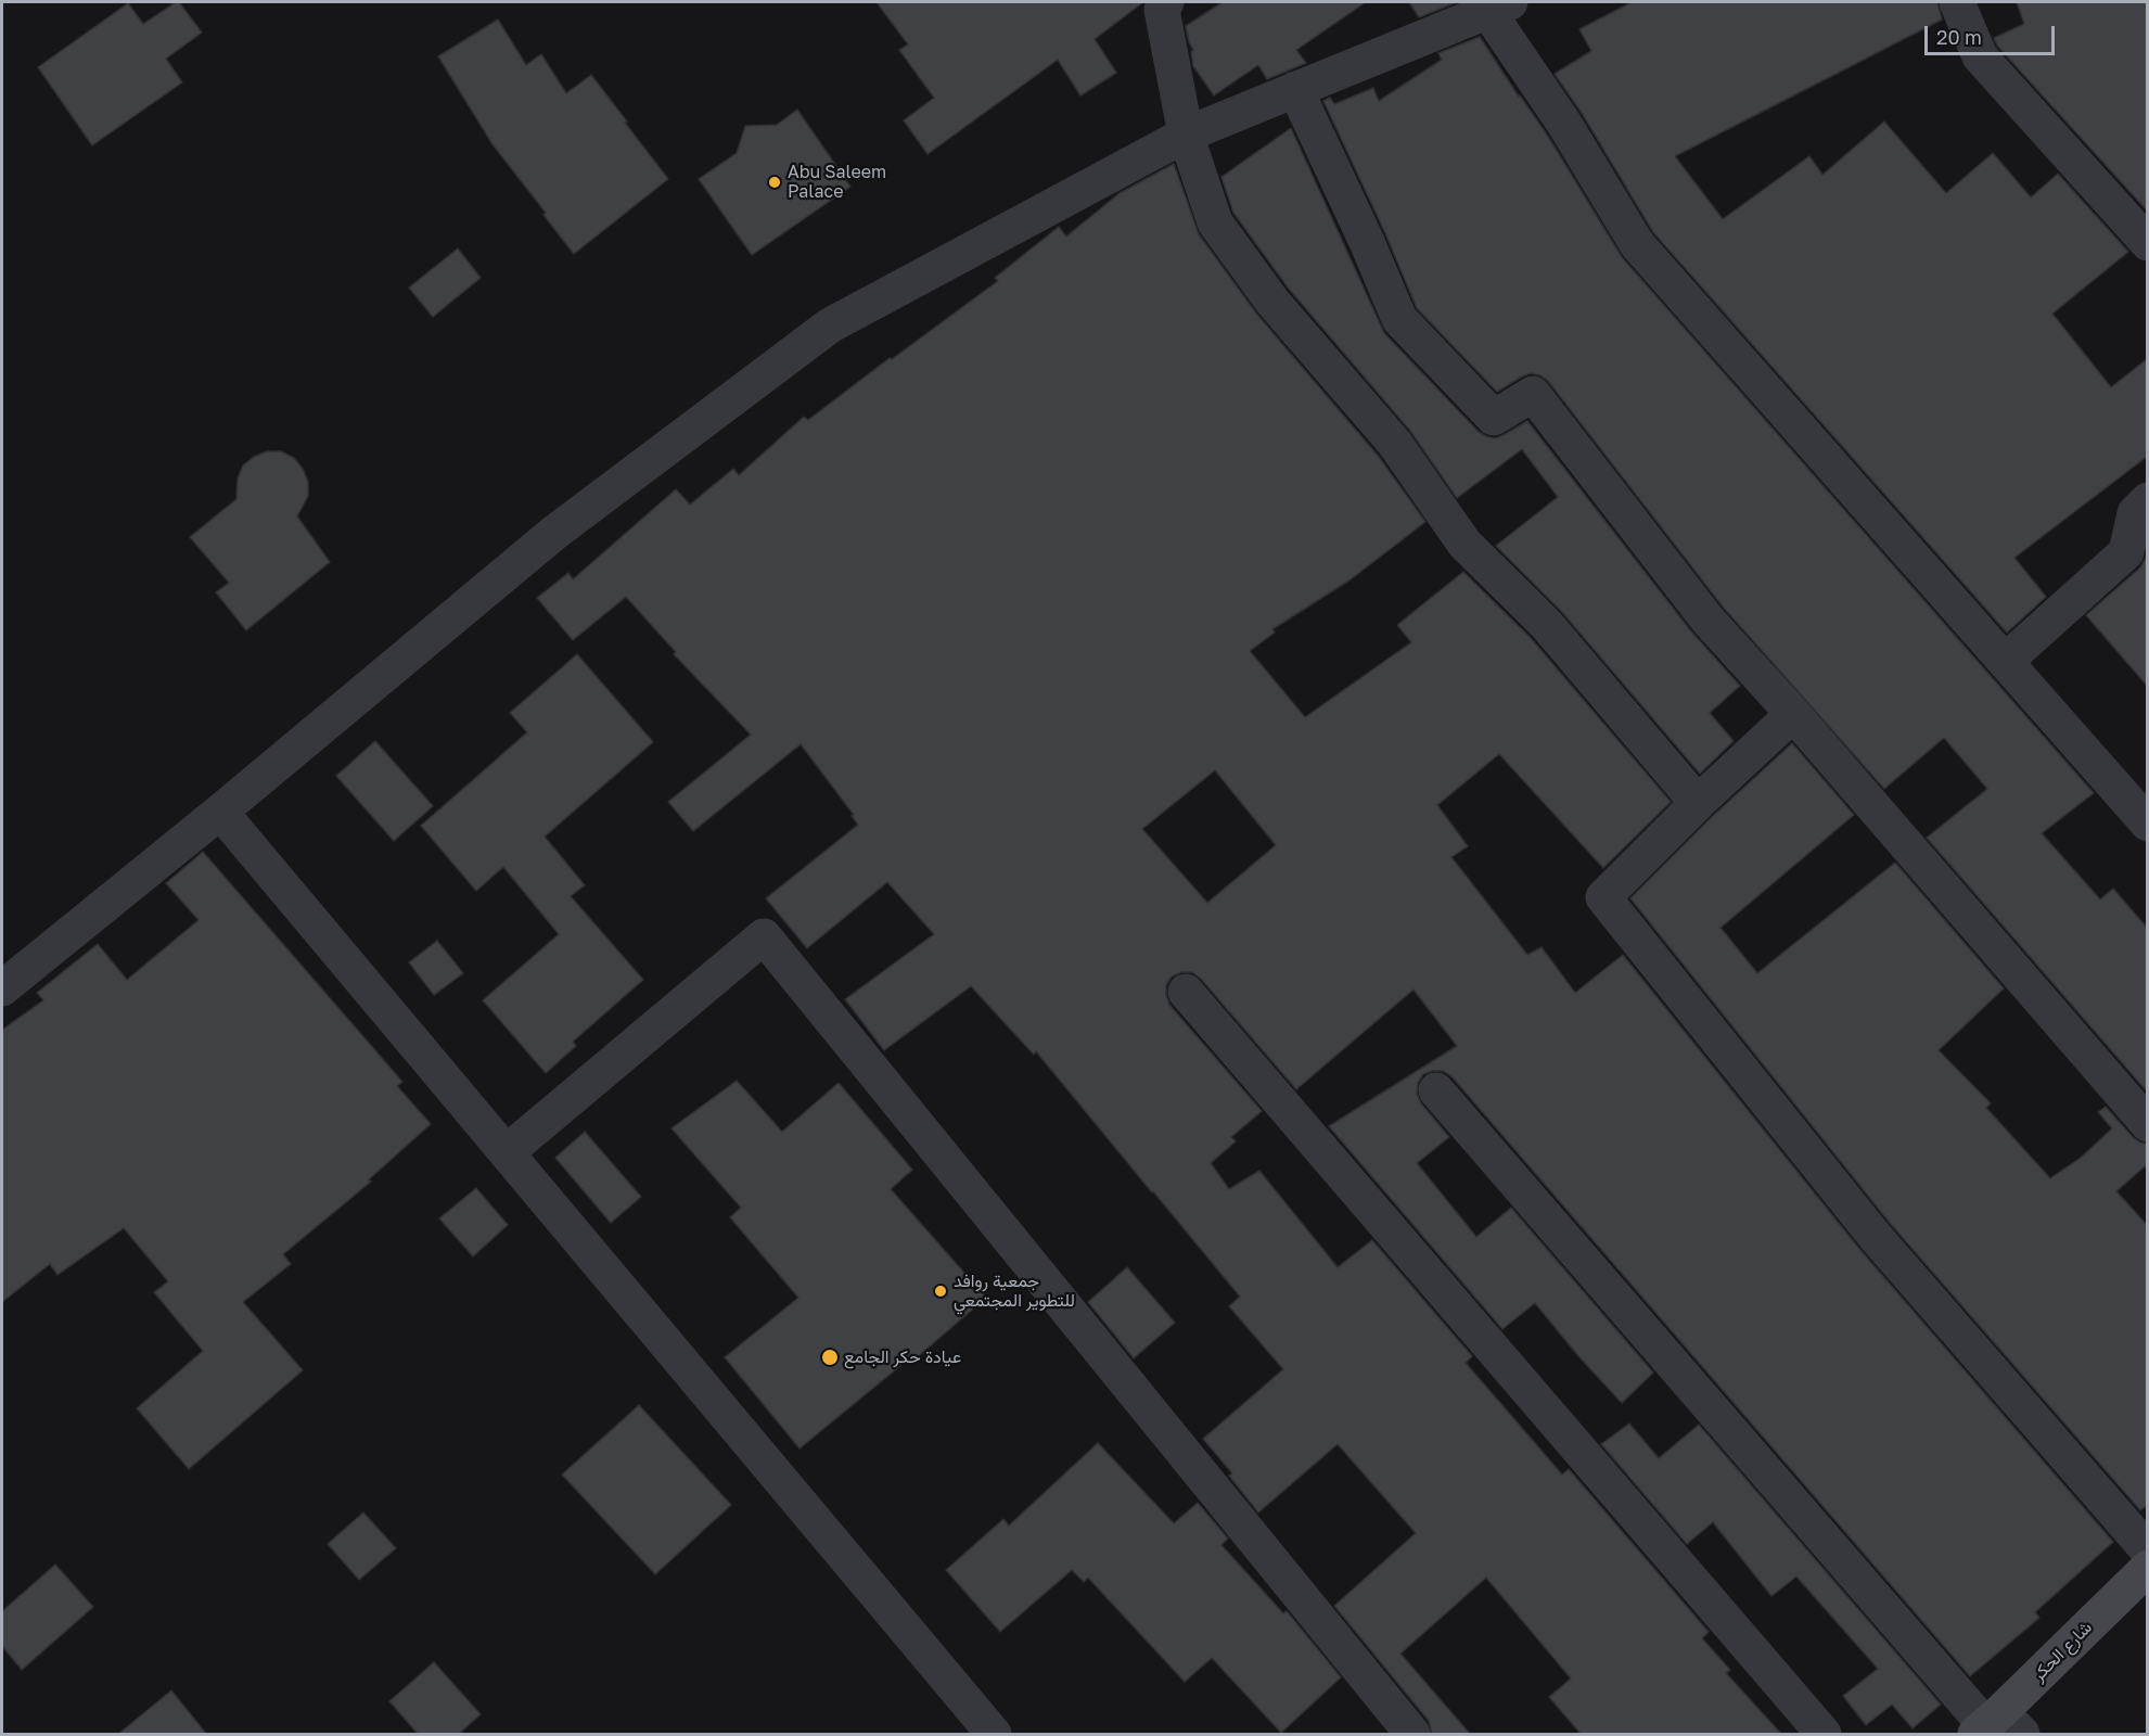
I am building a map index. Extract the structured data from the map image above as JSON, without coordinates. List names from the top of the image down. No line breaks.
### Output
{"streets":{"street":["شارع الحكر"]},"places":["Abu Saleem Palace","جمعية روافد للتطوير المجتمعي","عيادة حكر الجامع"],"scale_bar":"20 m"}
